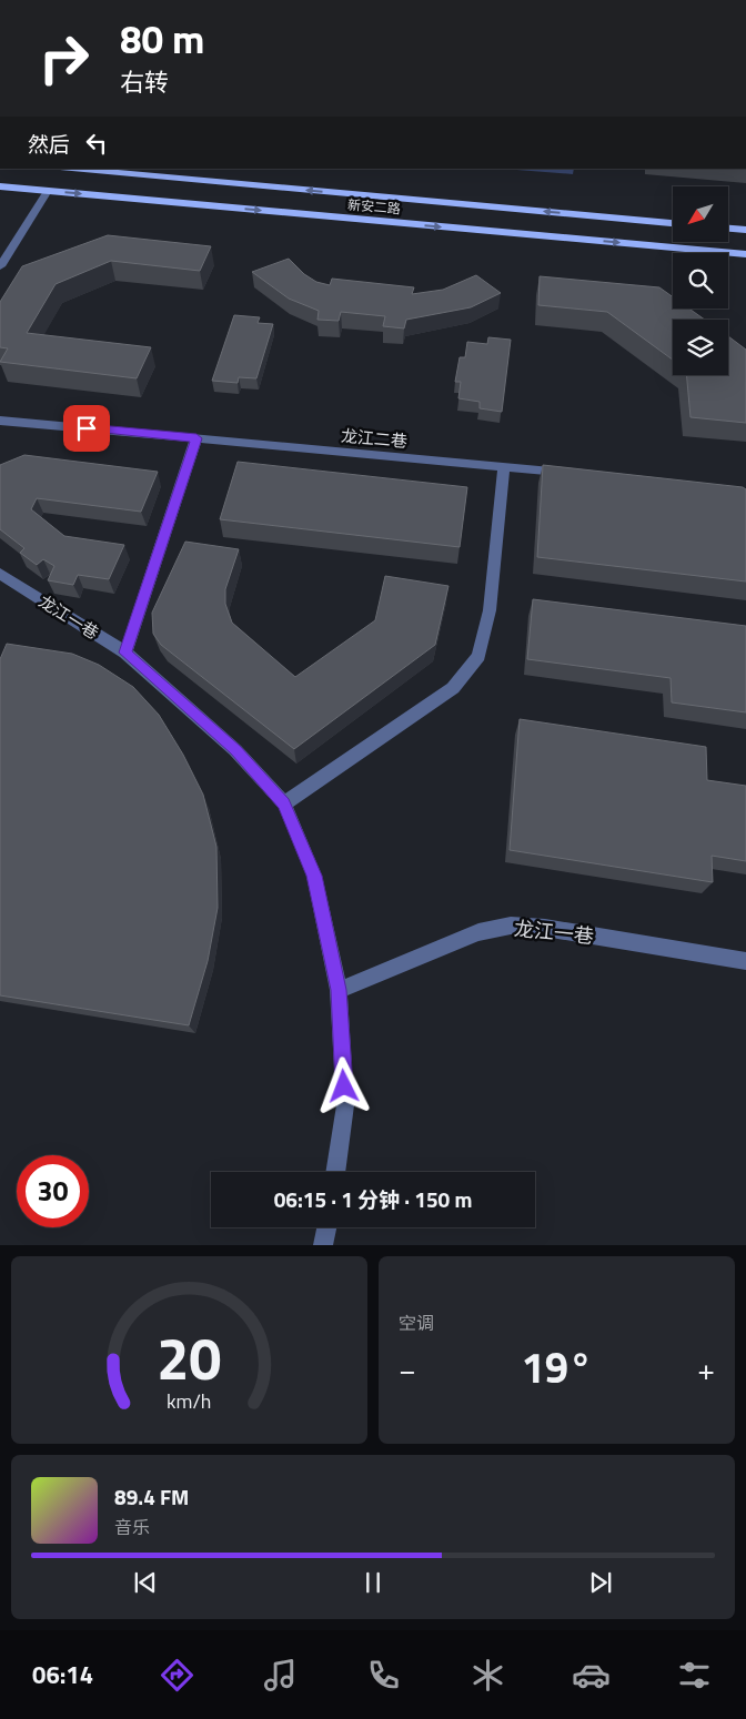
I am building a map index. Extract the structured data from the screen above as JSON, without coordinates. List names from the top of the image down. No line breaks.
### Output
{"streets":{"main road":["新安二路"],"street":["龙江二巷","龙江一巷"]},"north":"bottom left","page":{"turn":["80 m","右转"],"then":"然后","limit":"30","trip":"06:15 · 1 分钟 · 150 m","tile":"空调","heat":["−","19°","+"],"song":["89.4 FM","音乐"],"tabs":"06:14","gauge":["20","km/h"]}}
